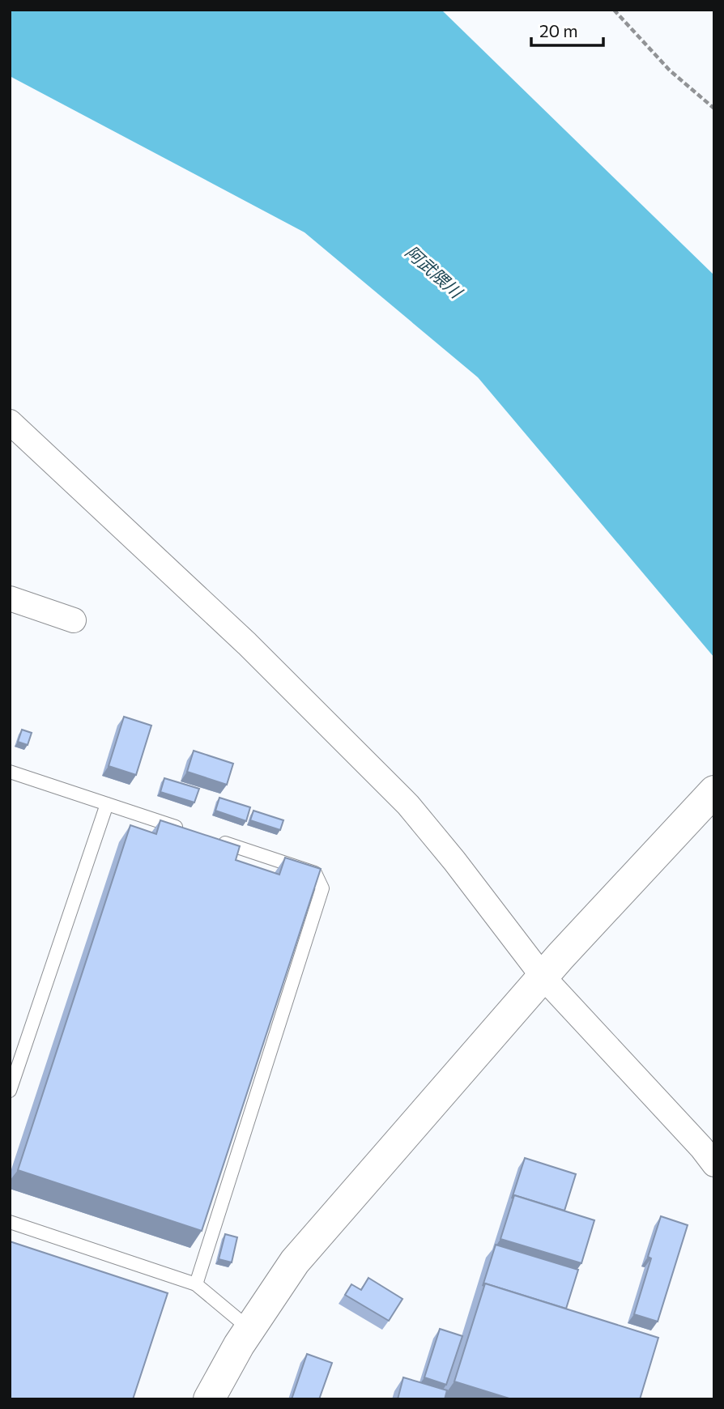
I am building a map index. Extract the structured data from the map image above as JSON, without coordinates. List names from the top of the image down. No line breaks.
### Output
{"water":["阿武隈川"],"scale_bar":"20 m"}
